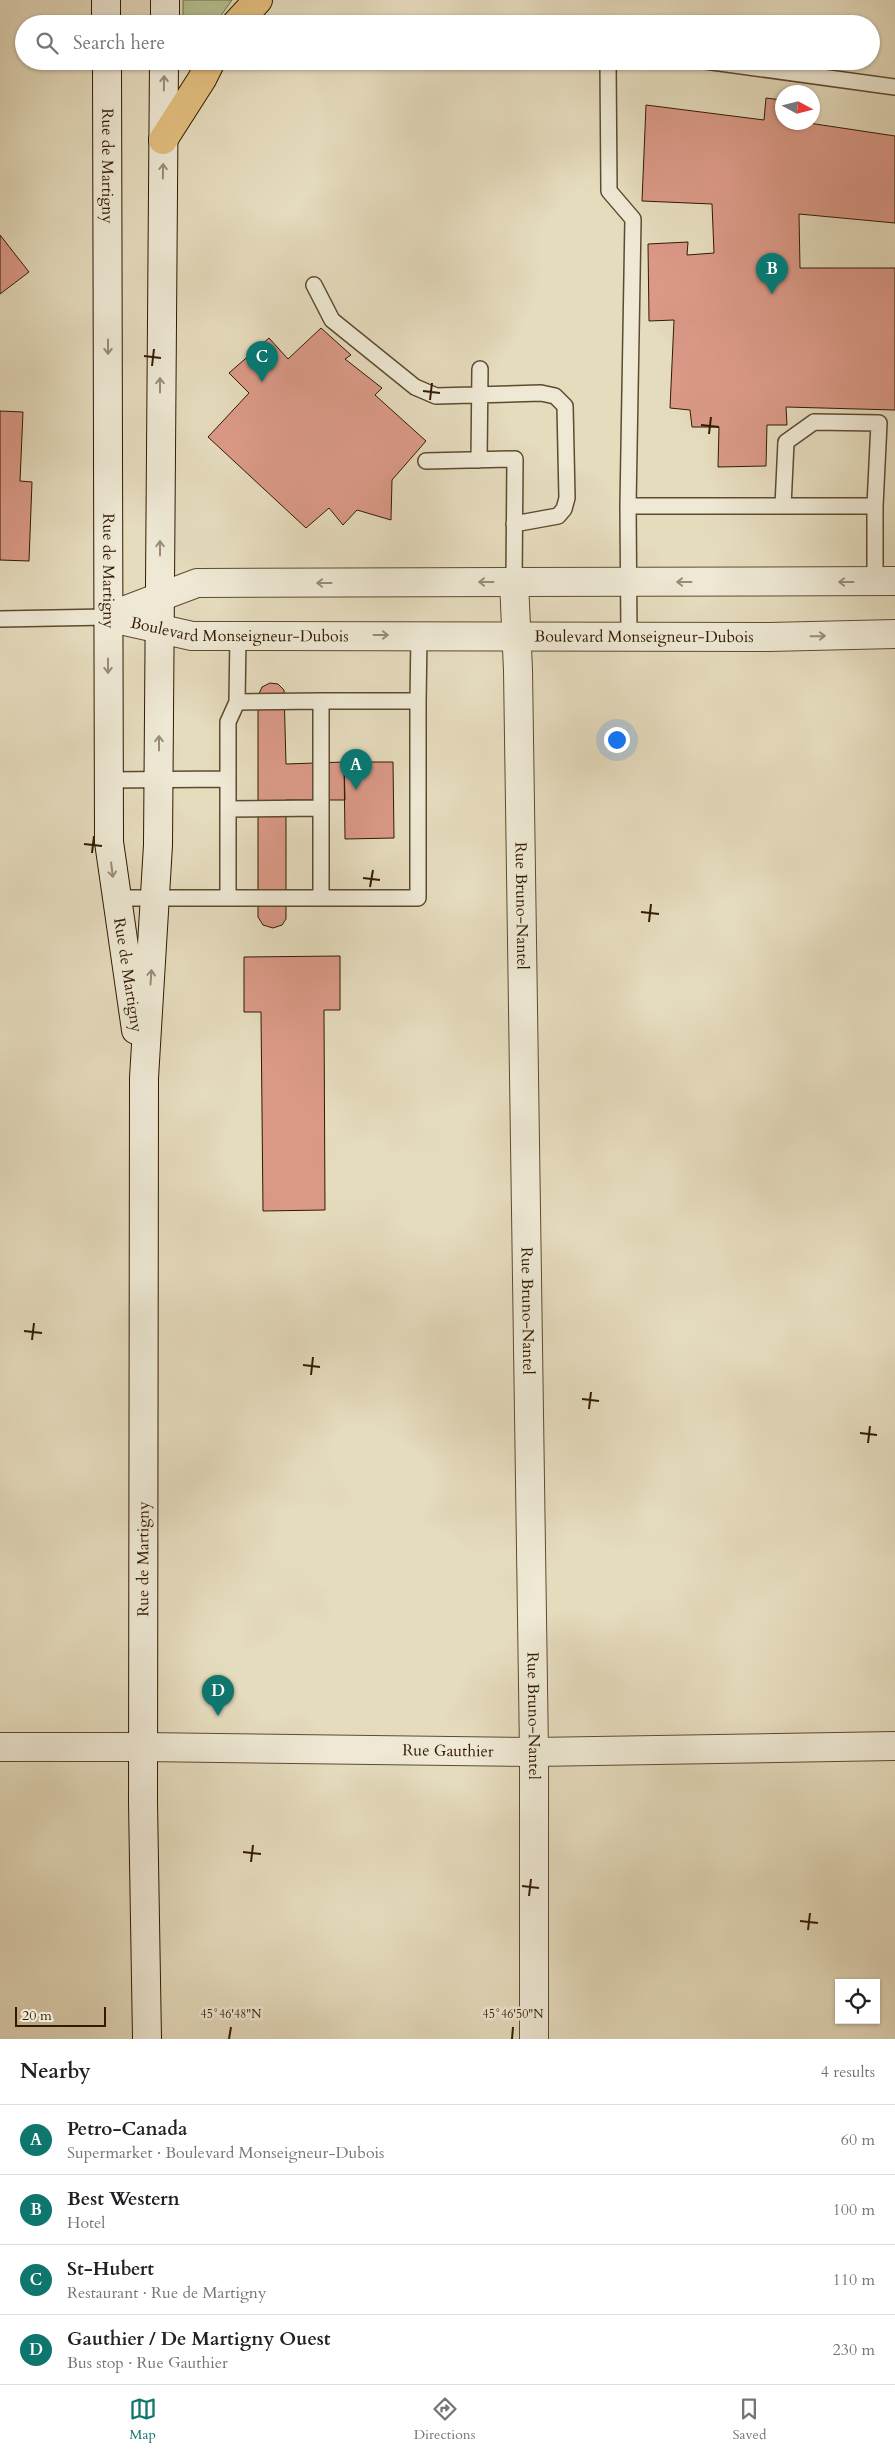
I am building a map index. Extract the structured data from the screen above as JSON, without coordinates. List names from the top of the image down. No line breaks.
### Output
{"streets":{"street":["Rue de Martigny","Boulevard Monseigneur-Dubois","Rue Bruno-Nantel","Rue Gauthier"]},"crossings":[["Rue de Martigny","Boulevard Monseigneur-Dubois"],["Rue de Martigny","Rue Gauthier"],["Boulevard Monseigneur-Dubois","Rue Bruno-Nantel"],["Rue Bruno-Nantel","Rue Gauthier"]],"scale_bar":"20 m","north":"right","page":{"search":"Search here","pins":["B","C","A","D"],"scale":"20 m","heading":["Nearby","4 results"],"list":[{"mark":"A","name":"Petro-Canada","note":"Supermarket · Boulevard Monseigneur-Dubois","value":"60 m"},{"mark":"B","name":"Best Western","note":"Hotel","value":"100 m"},{"mark":"C","name":"St-Hubert","note":"Restaurant · Rue de Martigny","value":"110 m"},{"mark":"D","name":"Gauthier / De Martigny Ouest","note":"Bus stop · Rue Gauthier","value":"230 m"}],"nav":["Map","Directions","Saved"]},"coordinates":["45°46'48\"N","45°46'50\"N"]}
